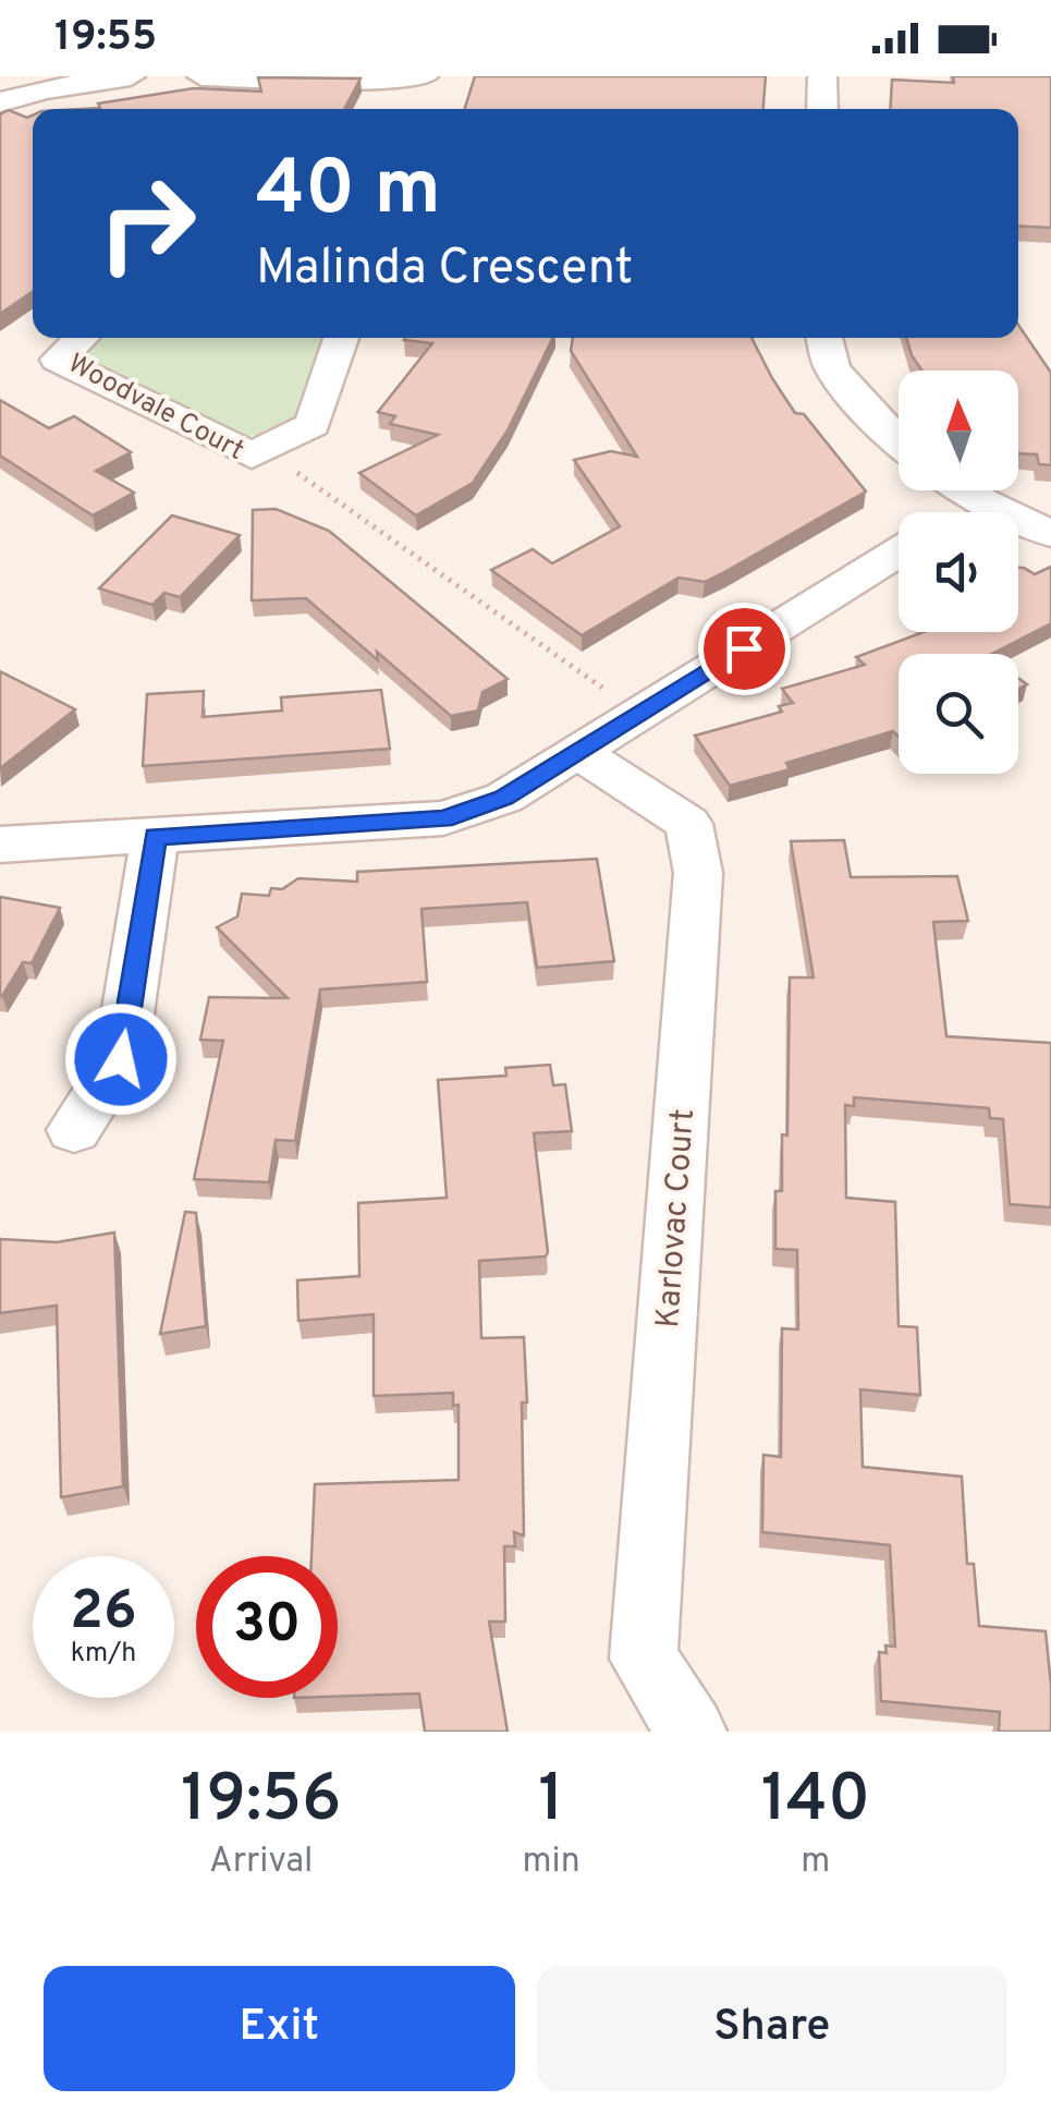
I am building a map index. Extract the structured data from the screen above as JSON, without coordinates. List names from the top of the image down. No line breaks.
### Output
{"streets":{"street":["Woodvale Court","Karlovac Court"]},"north":"top","page":{"status":"19:55","turn":["40 m","Malinda Crescent"],"speed":"26 km/h","limit":"30","eta":["19:56","Arrival","1","min","140","m"],"buttons":["Exit","Share"]}}
